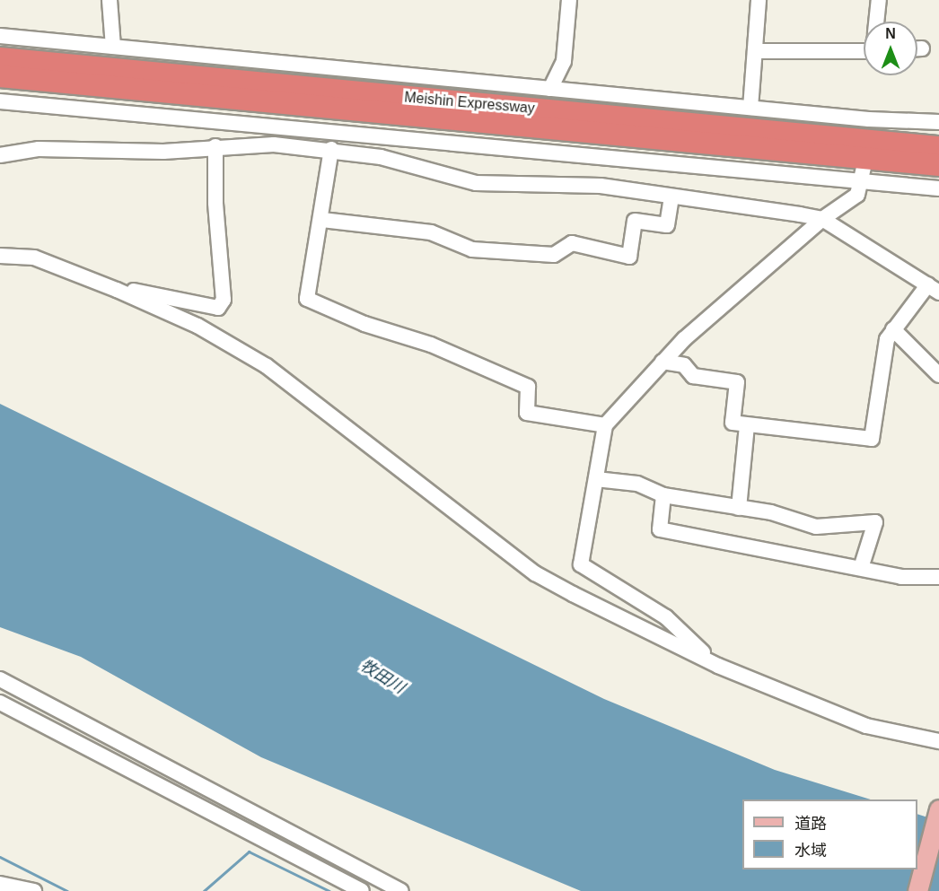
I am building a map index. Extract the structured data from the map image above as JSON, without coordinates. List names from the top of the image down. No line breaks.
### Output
{"streets":{"highway":["Meishin Expressway"]},"water":["牧田川"],"legend":["道路","水域"],"north":"top"}
